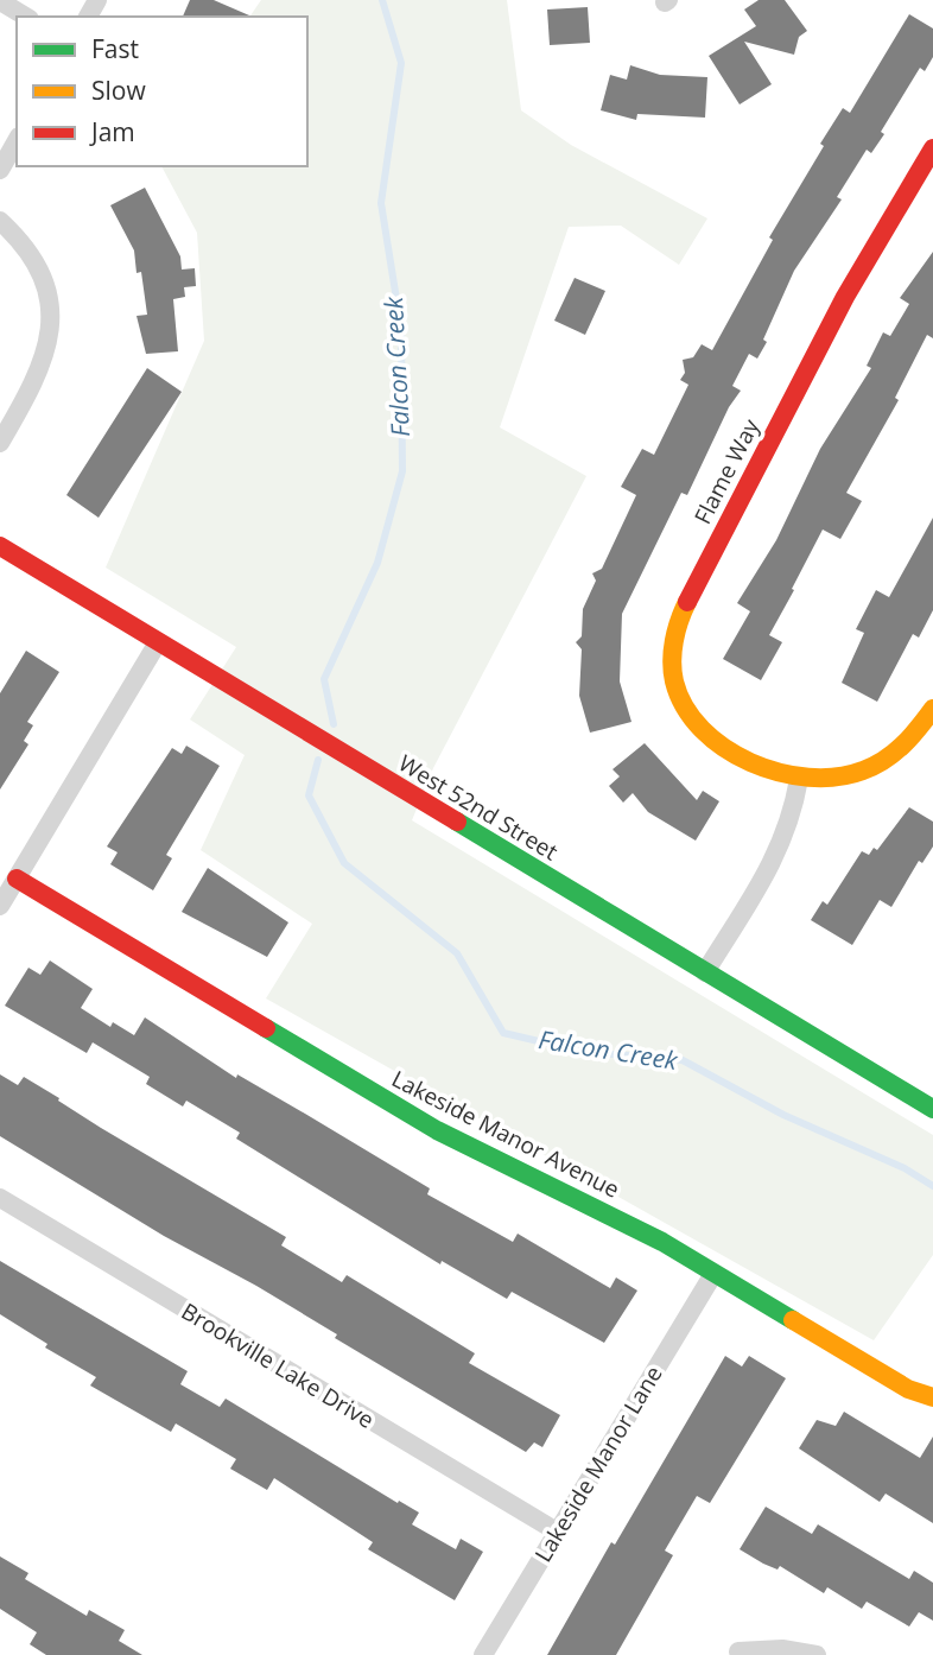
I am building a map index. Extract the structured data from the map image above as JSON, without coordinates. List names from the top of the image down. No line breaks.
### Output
{"streets":{"street":["Flame Way","West 52nd Street","Lakeside Manor Avenue","Brookville Lake Drive","Lakeside Manor Lane"]},"crossings":[["Lakeside Manor Avenue","Lakeside Manor Lane"],["Brookville Lake Drive","Lakeside Manor Lane"]],"water":["Falcon Creek"],"legend":["Fast","Slow","Jam"]}
